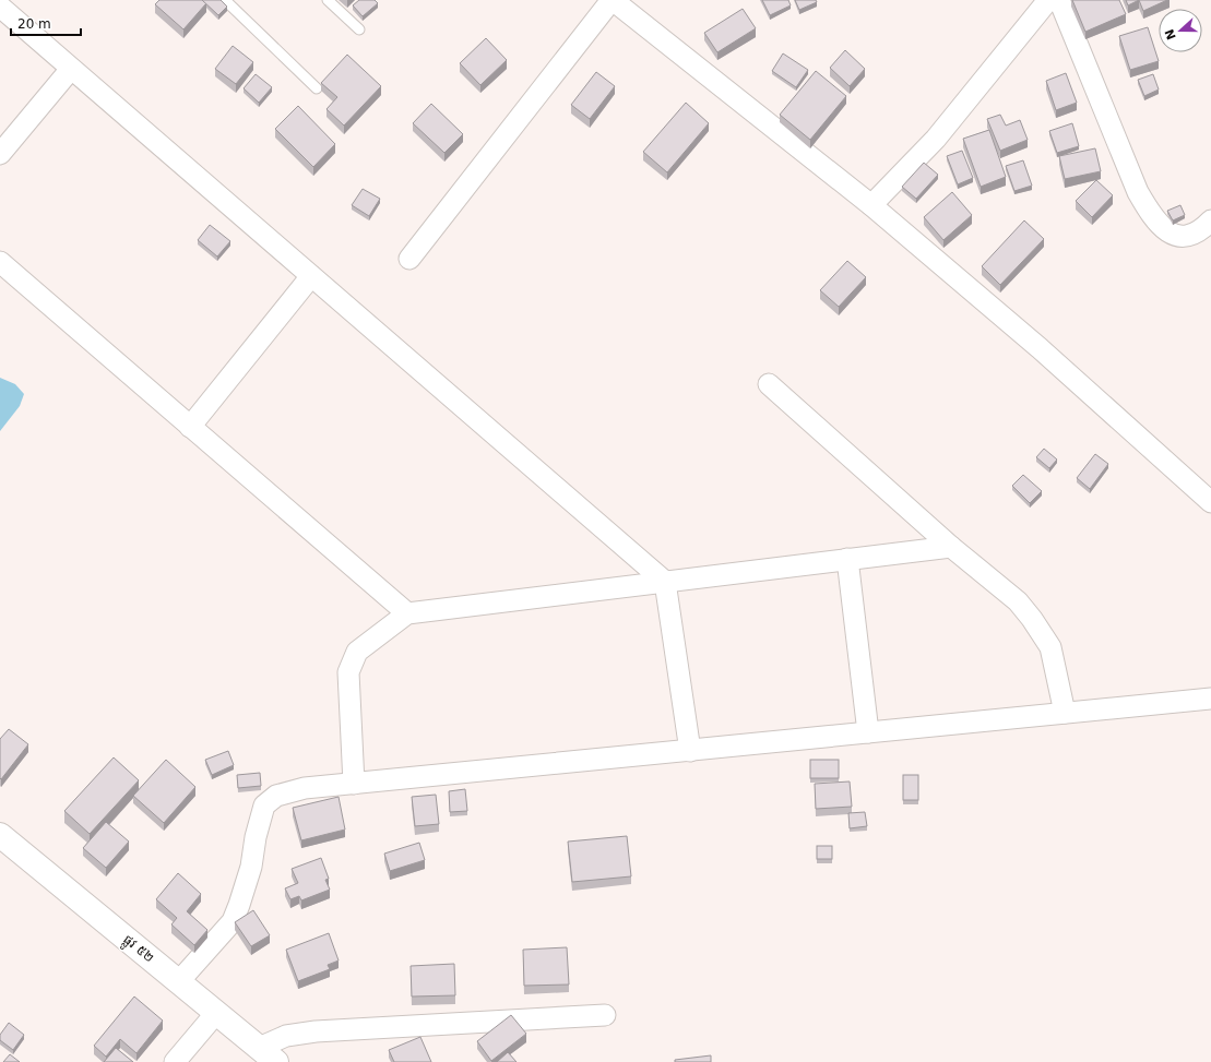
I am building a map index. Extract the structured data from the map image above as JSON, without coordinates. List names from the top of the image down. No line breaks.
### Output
{"streets":{"street":["ផ្លូវ ៥២"]},"scale_bar":"20 m","north":"left"}
